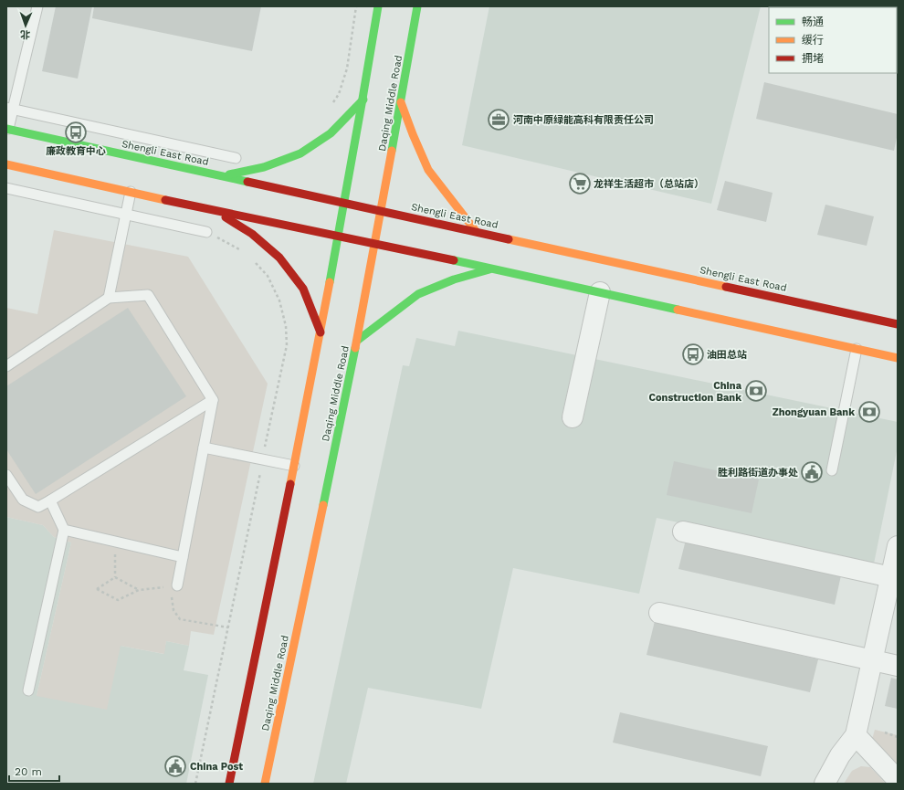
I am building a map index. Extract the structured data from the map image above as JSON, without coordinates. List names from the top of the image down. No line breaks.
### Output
{"streets":{"main road":["Daqing Middle Road","Shengli East Road"]},"crossings":[["Daqing Middle Road","Shengli East Road"]],"places":{"office":["河南中原绿能高科有限责任公司"],"bus stop":["廉政教育中心","油田总站"],"supermarket":["龙祥生活超市（总站店）"],"bank":["China Construction Bank","Zhongyuan Bank"],"public building":["胜利路街道办事处","China Post"]},"legend":["畅通","缓行","拥堵"],"scale_bar":"20 m","north":"bottom"}
